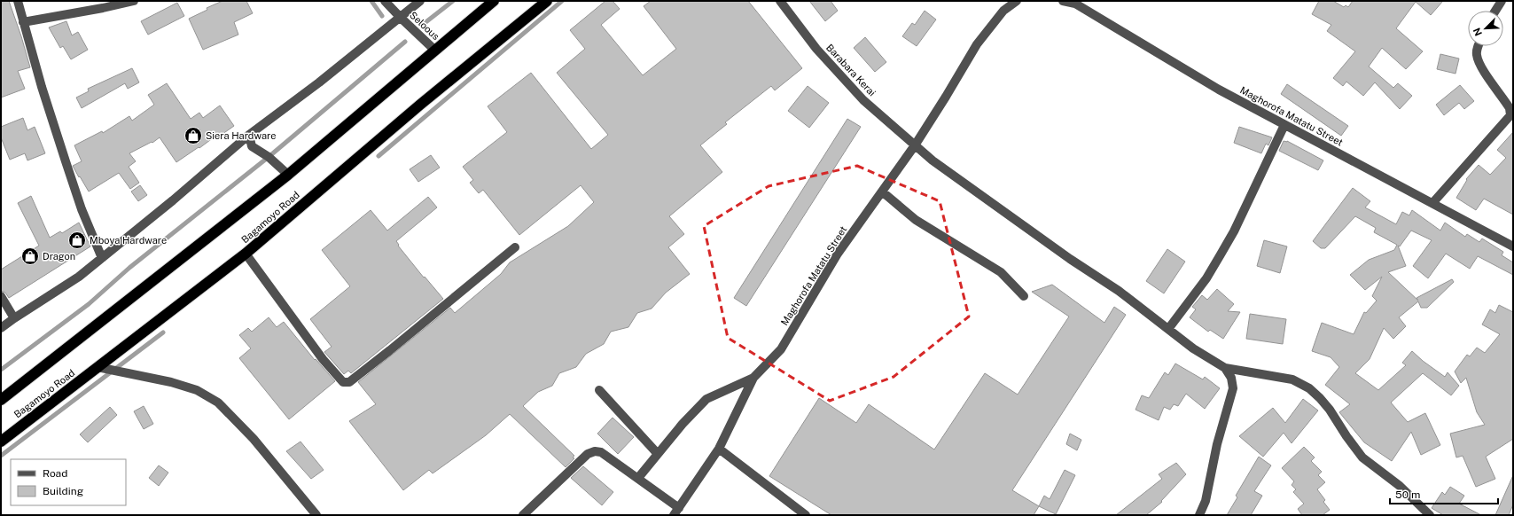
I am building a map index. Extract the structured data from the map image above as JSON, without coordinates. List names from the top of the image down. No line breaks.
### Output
{"streets":{"highway":["Bagamoyo Road"],"street":["Seloous","Barabara Kerai","Maghorofa Matatu Street"]},"crossings":[["Barabara Kerai","Maghorofa Matatu Street"]],"places":{"shop":["Siera Hardware","Mboya Hardware","Dragon"]},"legend":["Road","Building"],"scale_bar":"50 m","north":"bottom left"}
